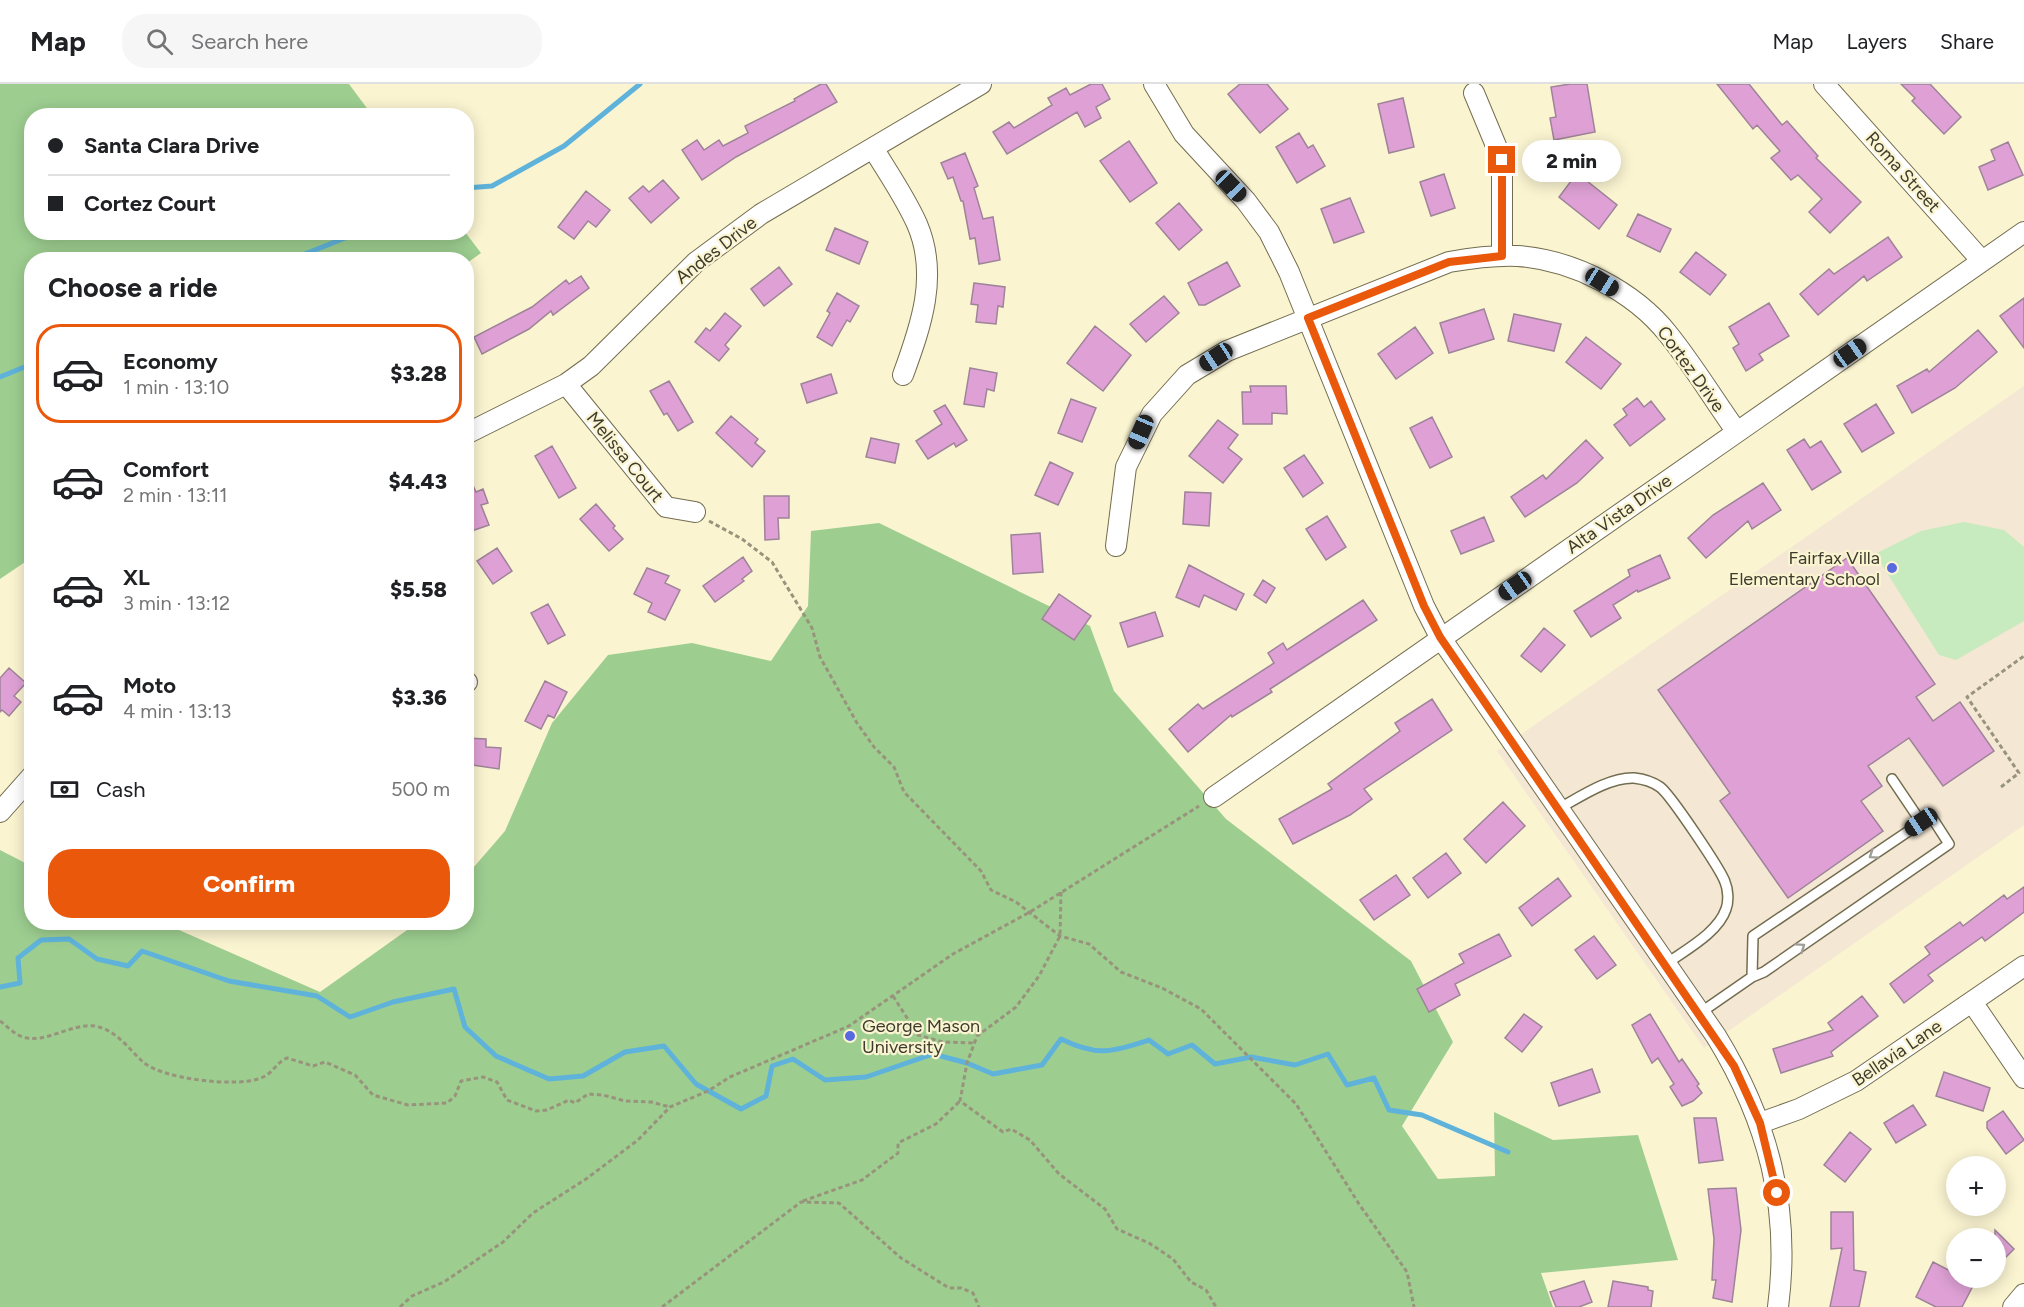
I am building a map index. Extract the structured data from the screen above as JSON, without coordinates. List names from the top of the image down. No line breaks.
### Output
{"streets":{"street":["Roma Street","Andes Drive","Cortez Drive","Melissa Court","Alta Vista Drive","Bellavia Lane"]},"crossings":[["Roma Street","Alta Vista Drive"],["Andes Drive","Melissa Court"],["Cortez Drive","Alta Vista Drive"]],"places":["Fairfax Villa Elementary School","George Mason University"],"page":{"header":"Map","search":"Search here","nav":["Map","Layers","Share"],"banner":["Santa Clara Drive","Cortez Court"],"bubble":"2 min","heading":"Choose a ride","list":[{"name":"Economy","note":"1 min · 13:10","value":"$3.28"},{"name":"Comfort","note":"2 min · 13:11","value":"$4.43"},{"name":"XL","note":"3 min · 13:12","value":"$5.58"},{"name":"Moto","note":"4 min · 13:13","value":"$3.36"}],"pay":["Cash","500 m"],"buttons":"Confirm","map_buttons":["+","−"]}}
